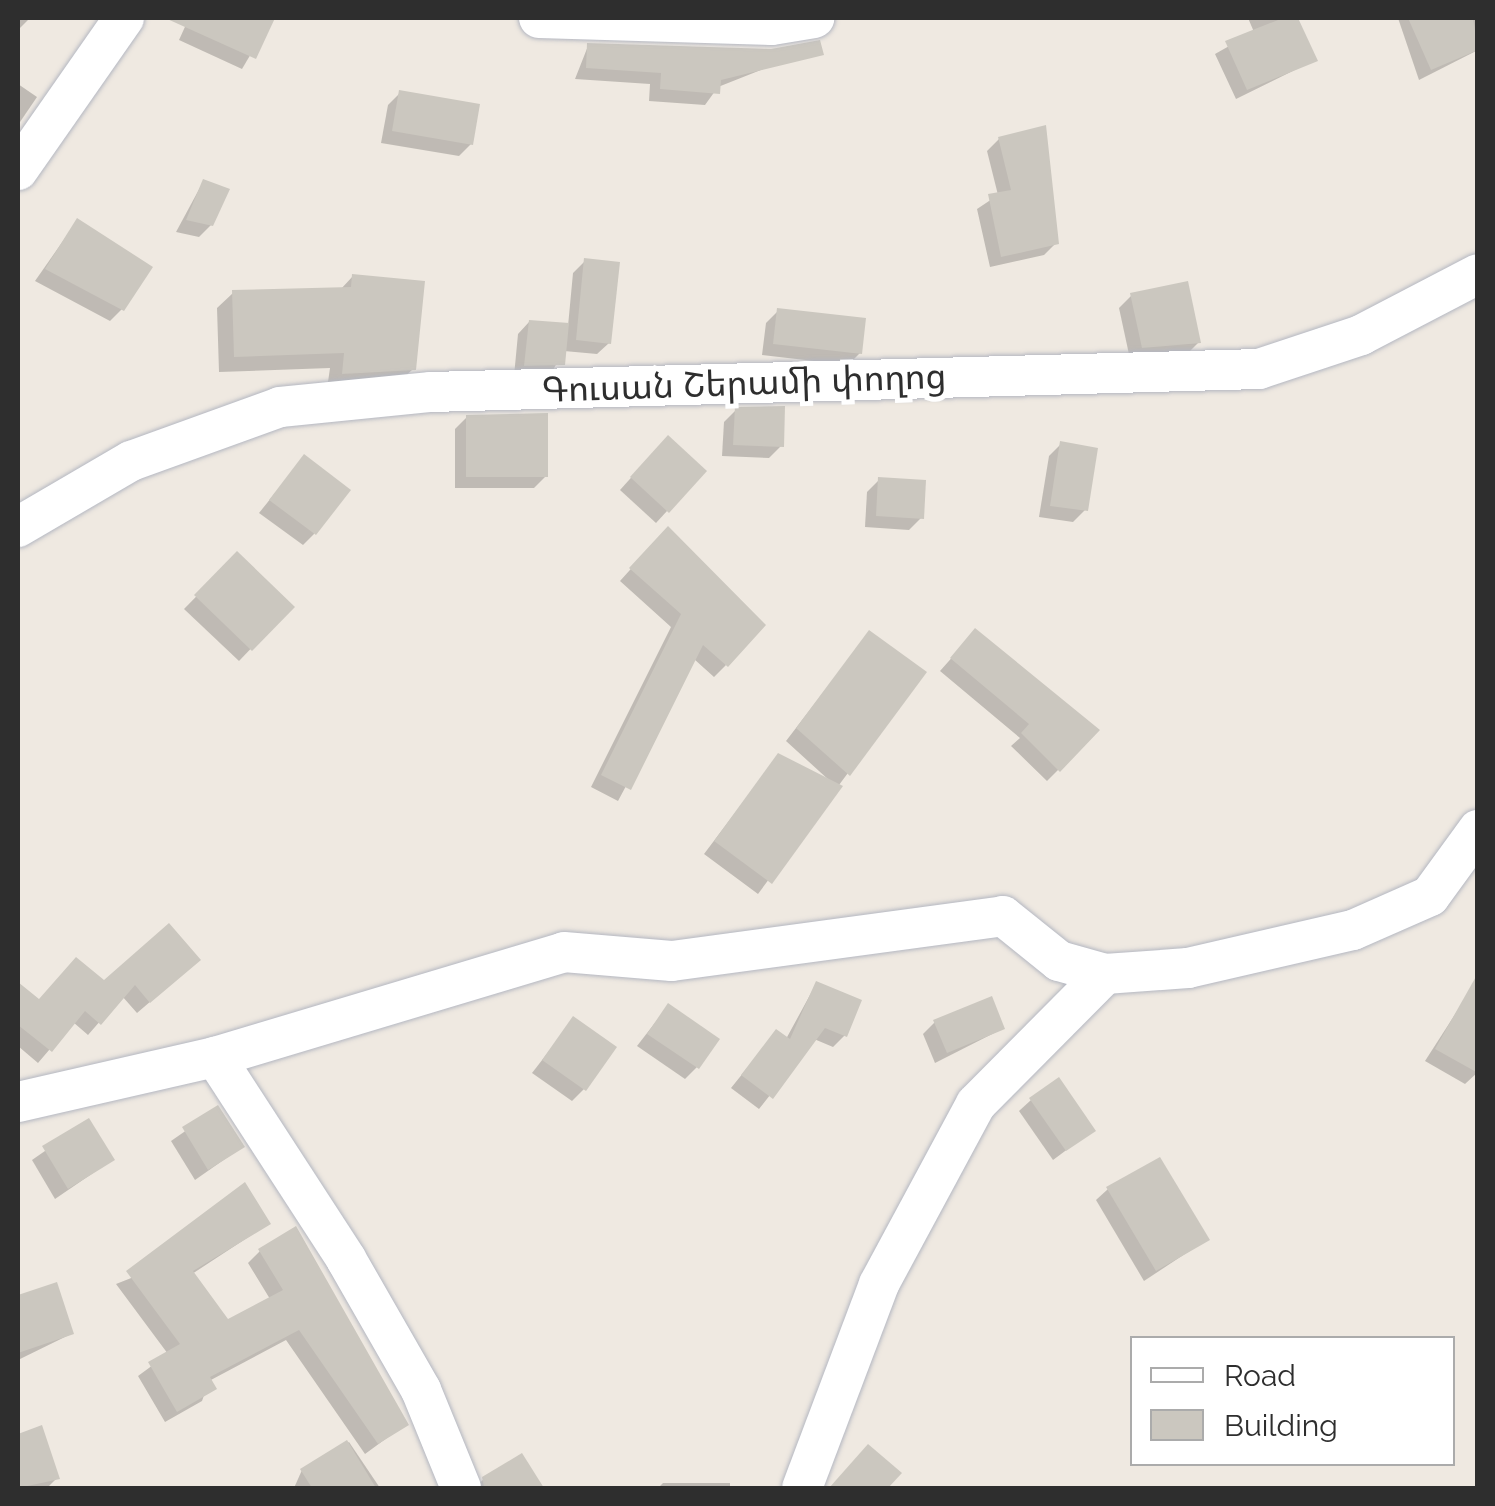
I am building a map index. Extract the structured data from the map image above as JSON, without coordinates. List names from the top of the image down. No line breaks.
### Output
{"streets":{"street":["Գուսան Շերամի փողոց"]},"legend":["Road","Building"]}
